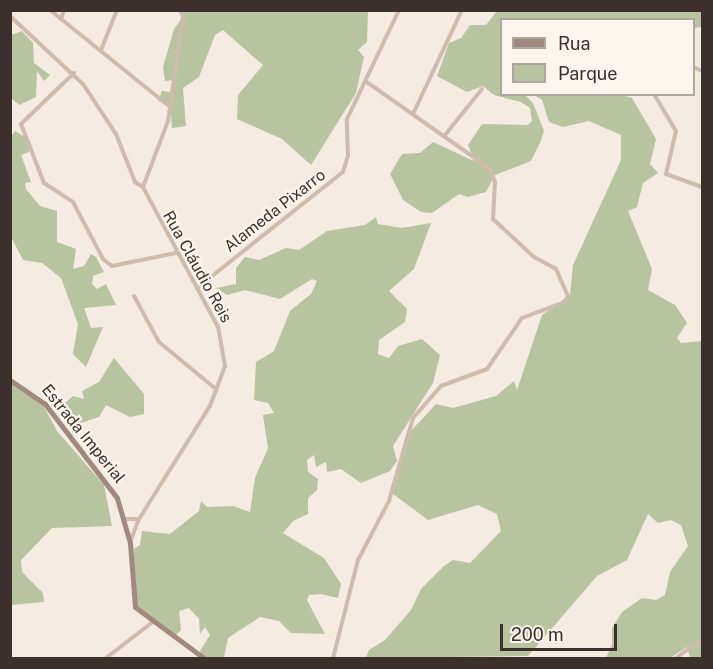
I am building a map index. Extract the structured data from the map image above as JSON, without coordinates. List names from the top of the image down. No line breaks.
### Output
{"streets":{"street":["Alameda Pixarro","Rua Cláudio Reis","Estrada Imperial"]},"crossings":[["Alameda Pixarro","Rua Cláudio Reis"],["Rua Cláudio Reis","Estrada Imperial"]],"legend":["Rua","Parque"],"scale_bar":"200 m"}
